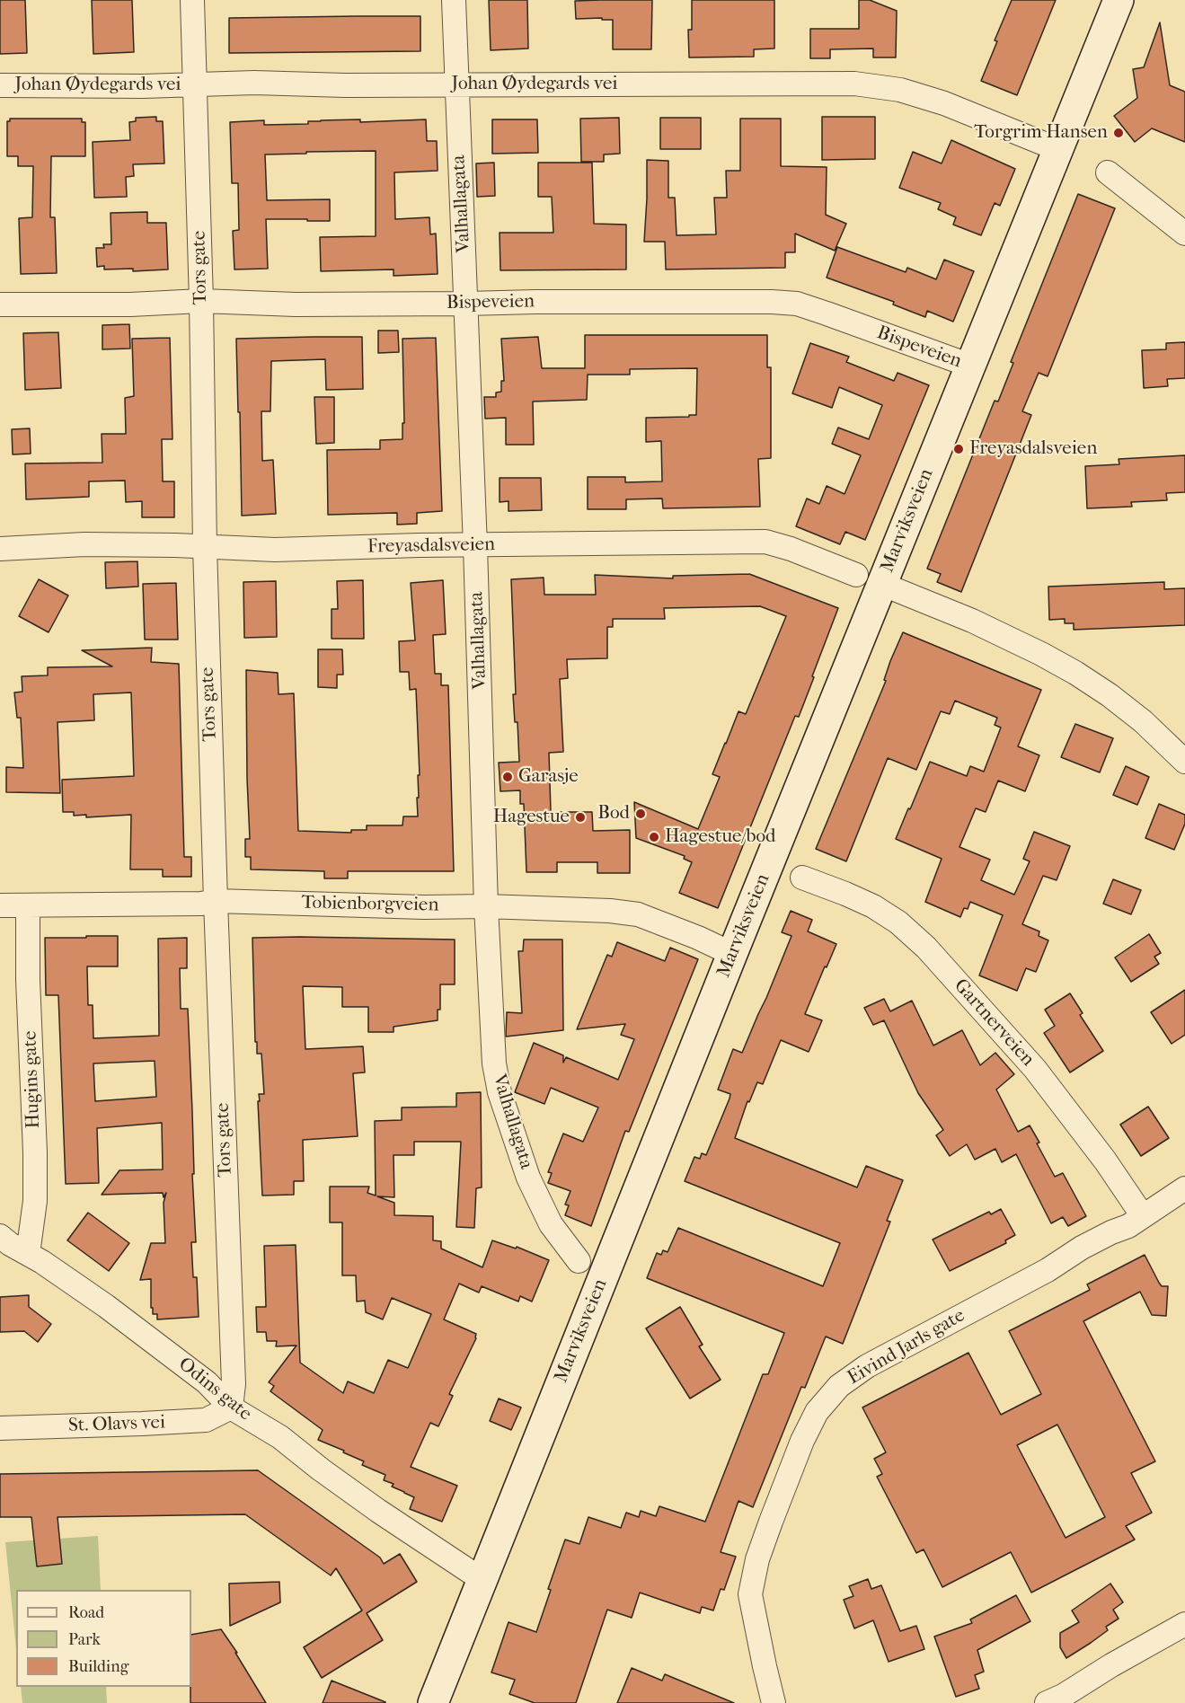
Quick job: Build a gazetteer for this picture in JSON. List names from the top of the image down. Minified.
{"streets":{"main road":["Marviksveien"],"street":["Johan Øydegards vei","Valhallagata","Tors gate","Bispeveien","Freyasdalsveien","Tobienborgveien","Gartnerveien","Hugins gate","Eivind Jarls gate","Odins gate","St. Olavs vei"]},"crossings":[["Johan Øydegards vei","Valhallagata"],["Johan Øydegards vei","Tors gate"],["Johan Øydegards vei","Marviksveien"],["Valhallagata","Bispeveien"],["Valhallagata","Freyasdalsveien"],["Valhallagata","Tobienborgveien"],["Tors gate","Bispeveien"],["Tors gate","Freyasdalsveien"],["Tors gate","Tobienborgveien"],["Tors gate","Odins gate"],["Tors gate","St. Olavs vei"],["Bispeveien","Marviksveien"],["Marviksveien","Freyasdalsveien"],["Marviksveien","Tobienborgveien"],["Marviksveien","Odins gate"],["Tobienborgveien","Hugins gate"],["Gartnerveien","Eivind Jarls gate"],["Hugins gate","Odins gate"],["Odins gate","St. Olavs vei"]],"places":["Torgrim Hansen","Freyasdalsveien","Garasje","Bod","Hagestue","Hagestue/bod"],"legend":["Road","Park","Building"]}
